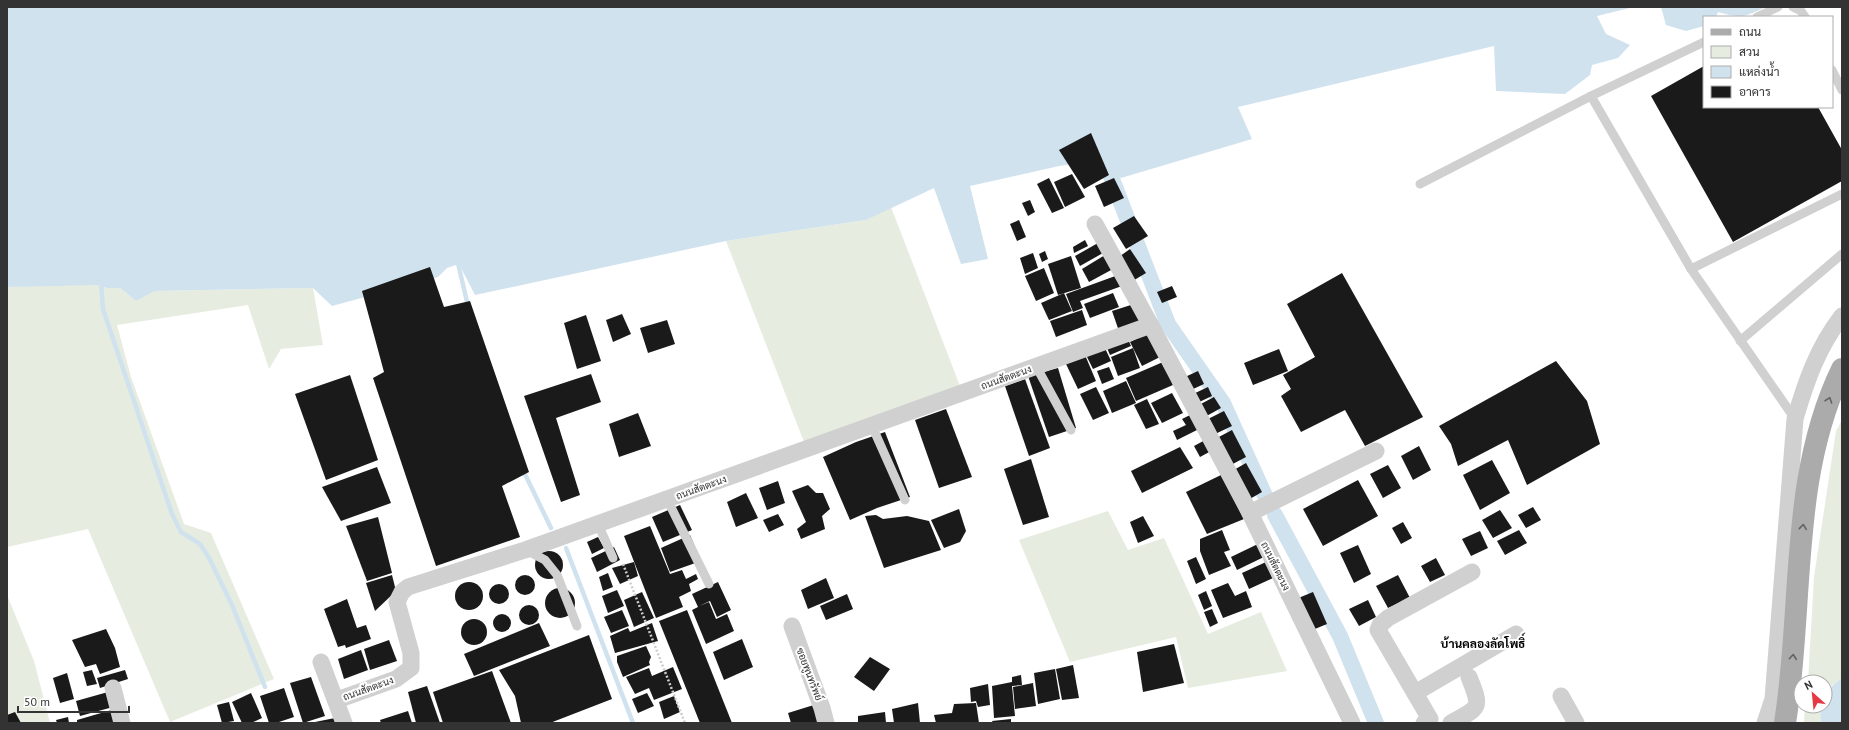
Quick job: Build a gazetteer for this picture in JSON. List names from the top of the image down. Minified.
{"streets":{"street":["ถนนสัตตะนง","ซอยพูนทรัพย์"]},"districts":["บ้านคลองลัดโพธิ์"],"legend":["ถนน","สวน","แหล่งน้ำ","อาคาร"],"scale_bar":"50 m","north":"top left"}
